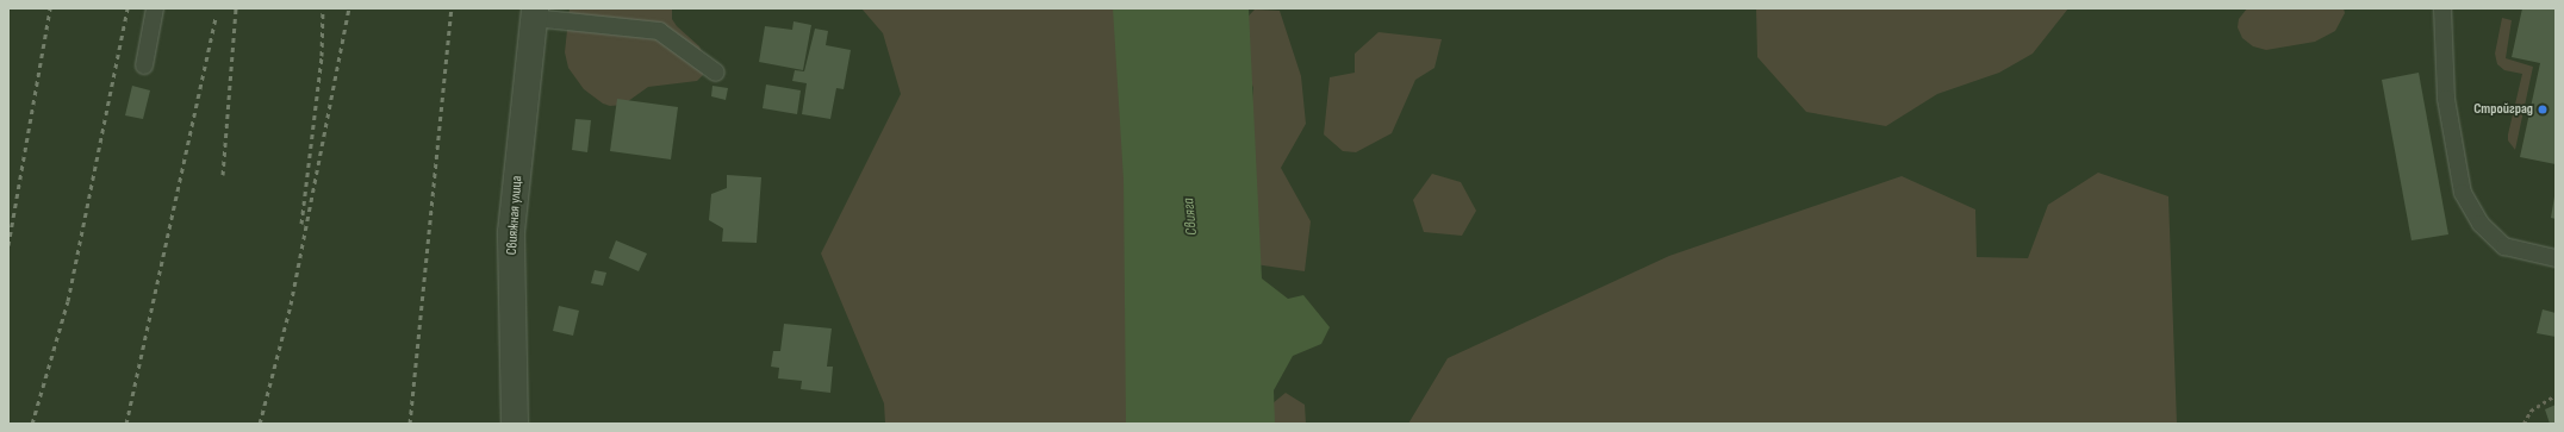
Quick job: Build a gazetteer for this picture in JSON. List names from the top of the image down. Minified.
{"streets":{"street":["Свияжная улица"]},"water":["Свияга"],"places":["Стройград"]}
